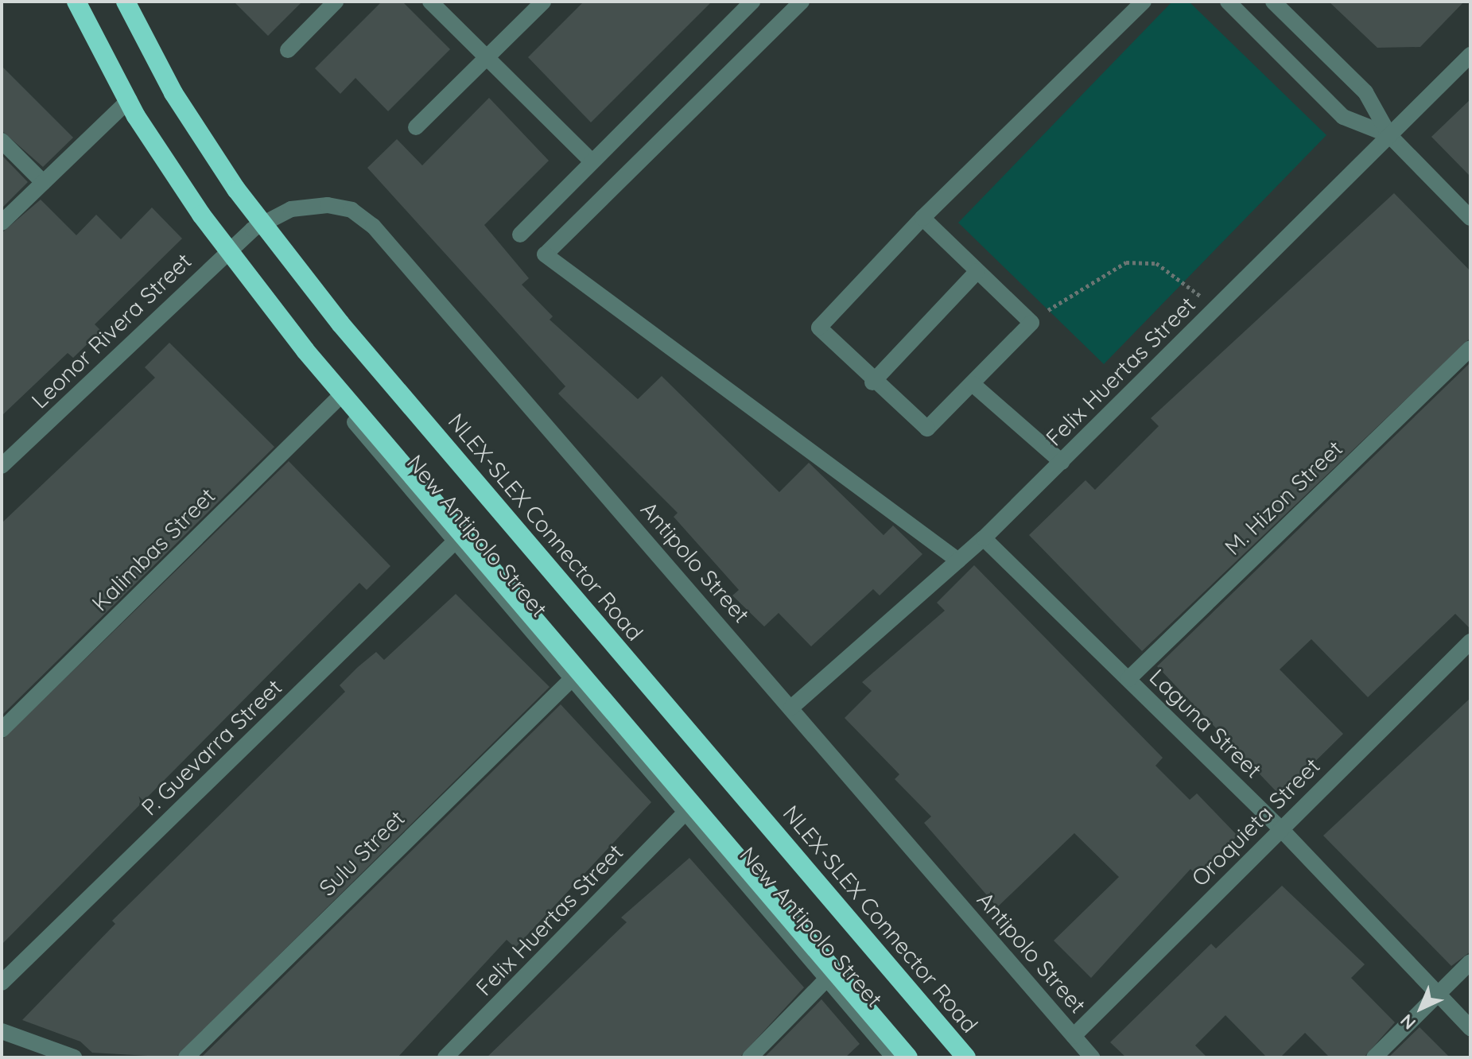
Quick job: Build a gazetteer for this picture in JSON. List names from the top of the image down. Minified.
{"streets":{"highway":["NLEX-SLEX Connector Road"],"street":["Leonor Rivera Street","Felix Huertas Street","M. Hizon Street","New Antipolo Street","Kalimbas Street","Antipolo Street","Laguna Street","P. Guevarra Street","Oroquieta Street","Sulu Street"]},"crossings":[["Leonor Rivera Street","New Antipolo Street"],["Leonor Rivera Street","Antipolo Street"],["Felix Huertas Street","New Antipolo Street"],["Felix Huertas Street","Antipolo Street"],["Felix Huertas Street","Laguna Street"],["M. Hizon Street","Laguna Street"],["New Antipolo Street","Kalimbas Street"],["New Antipolo Street","Antipolo Street"],["New Antipolo Street","P. Guevarra Street"],["New Antipolo Street","Sulu Street"],["Antipolo Street","Oroquieta Street"],["Laguna Street","Oroquieta Street"]],"north":"bottom left"}
